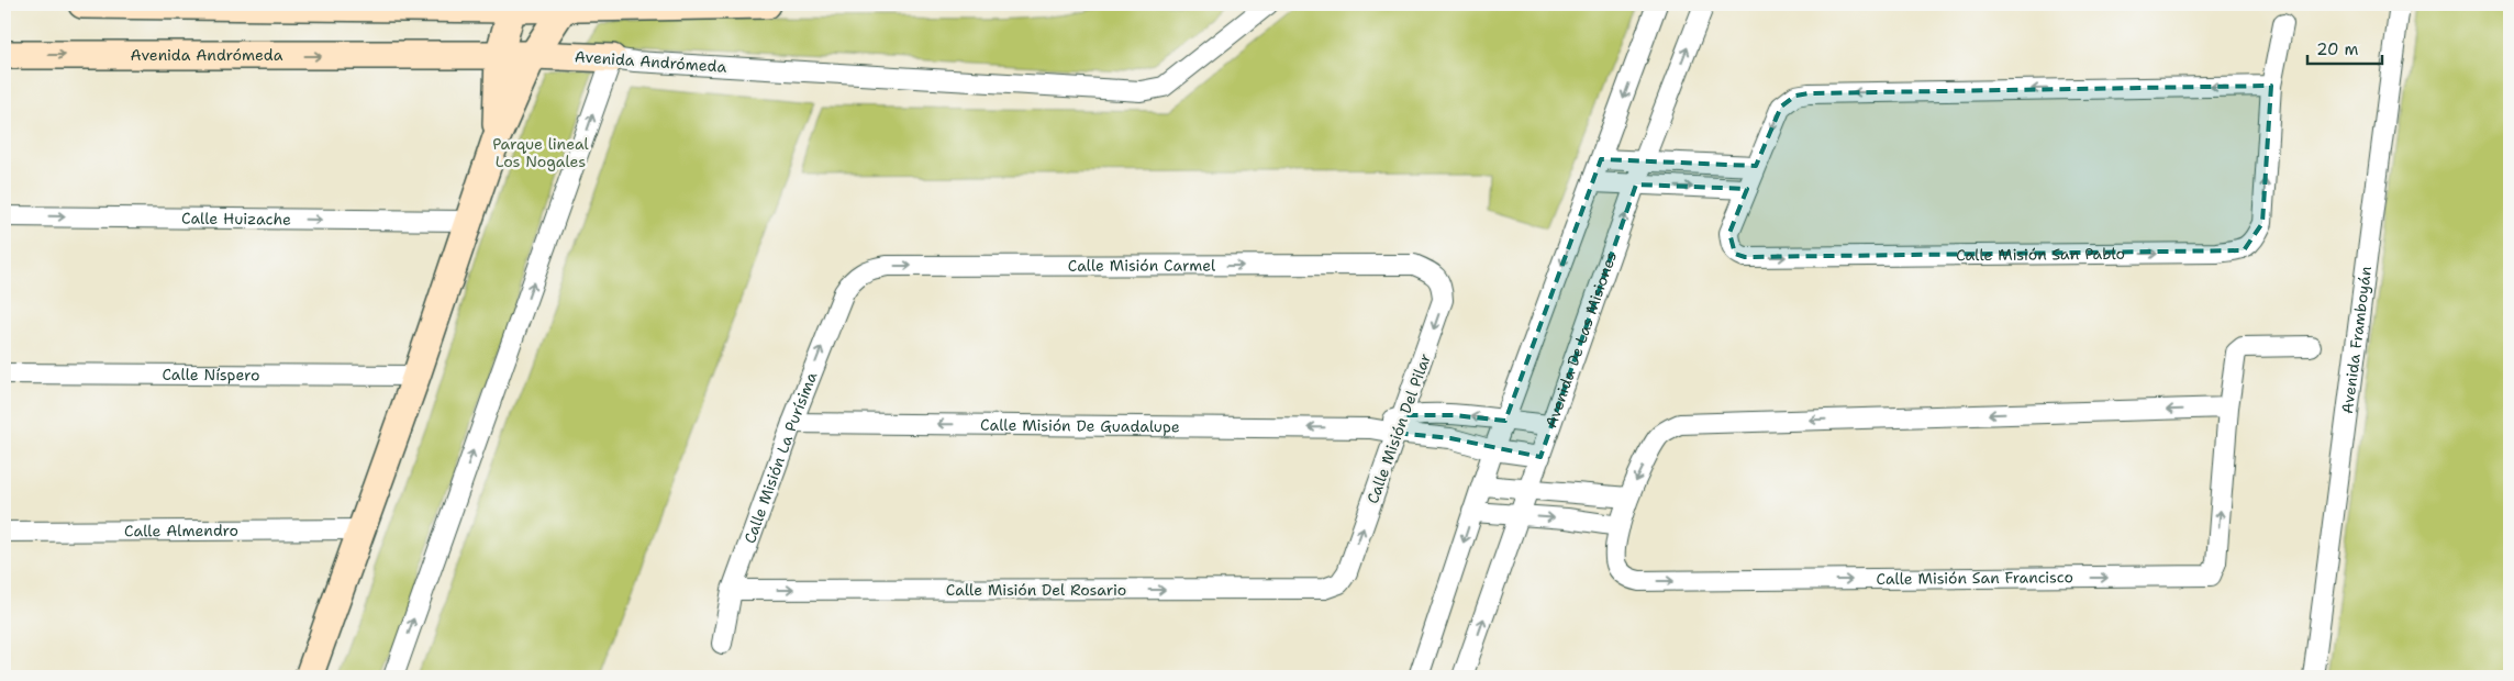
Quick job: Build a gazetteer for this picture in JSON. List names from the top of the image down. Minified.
{"streets":{"street":["Avenida Andrómeda","Calle Huizache","Calle Misión San Pablo","Calle Misión Carmel","Avenida De Las Misiones","Avenida Framboyán","Calle Níspero","Calle Misión De Guadalupe","Calle Misión Del Pilar","Calle Misión La Purísima","Calle Almendro","Calle Misión San Francisco","Calle Misión Del Rosario"]},"crossings":[["Calle Misión Carmel","Calle Misión Del Pilar"],["Calle Misión Carmel","Calle Misión La Purísima"],["Avenida De Las Misiones","Calle Misión De Guadalupe"],["Calle Misión De Guadalupe","Calle Misión Del Pilar"],["Calle Misión De Guadalupe","Calle Misión La Purísima"],["Calle Misión Del Pilar","Calle Misión Del Rosario"],["Calle Misión La Purísima","Calle Misión Del Rosario"]],"one_way":["Calle Huizache","Calle Misión Carmel","Calle Misión De Guadalupe","Calle Misión La Purísima","Calle Misión Del Rosario"],"parks":["Parque lineal Los Nogales"],"scale_bar":"20 m"}
